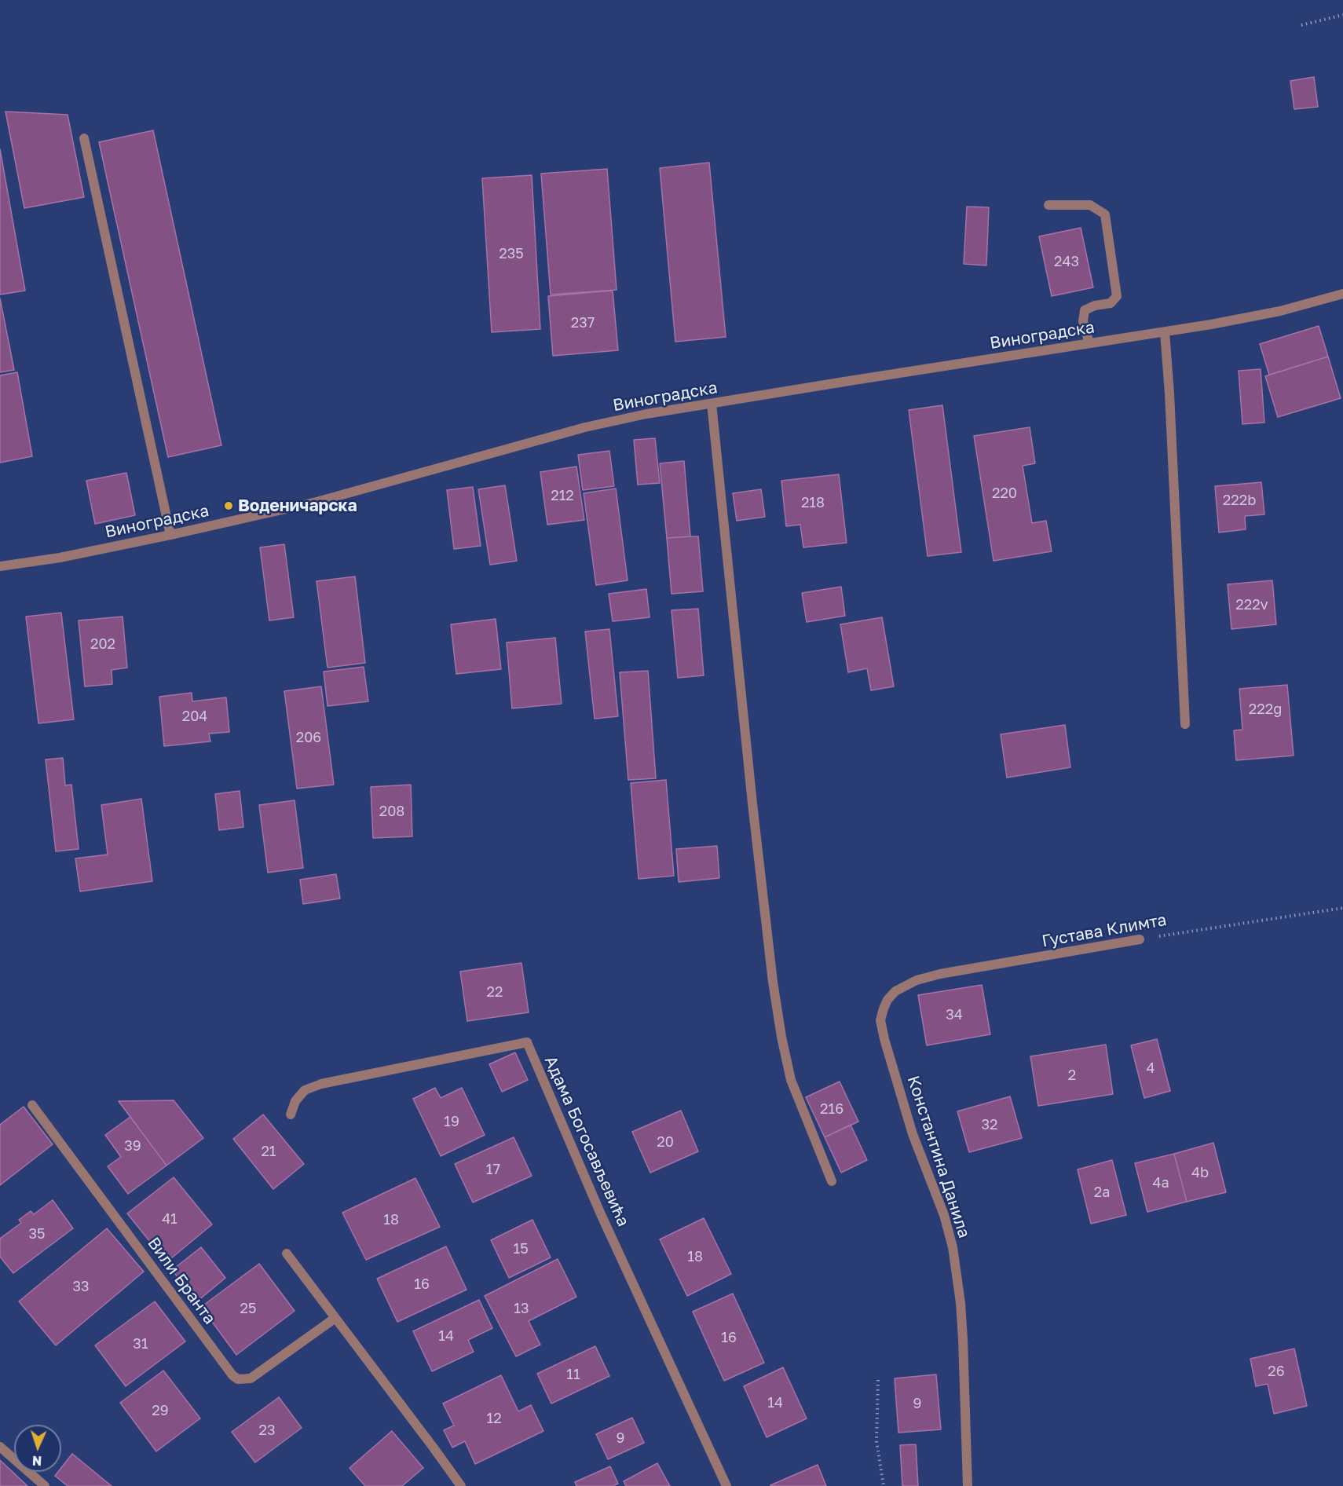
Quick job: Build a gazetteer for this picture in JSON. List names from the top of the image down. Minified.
{"streets":{"street":["Виноградска","Густава Климта","Адама Богосављевића","Константина Данила","Вили Бранта"]},"crossings":[["Густава Климта","Константина Данила"]],"places":["Воденичарска"],"house_numbers":["235","243","237","220","212","222b","218","222v","202","222g","204","206","208","22","34","4","2","216","19","32","20","39","21","17","4b","4a","2a","41","18","35","15","18","16","33","25","13","14","16","31","26","11","14","9","29","12","23","9"],"north":"bottom"}
